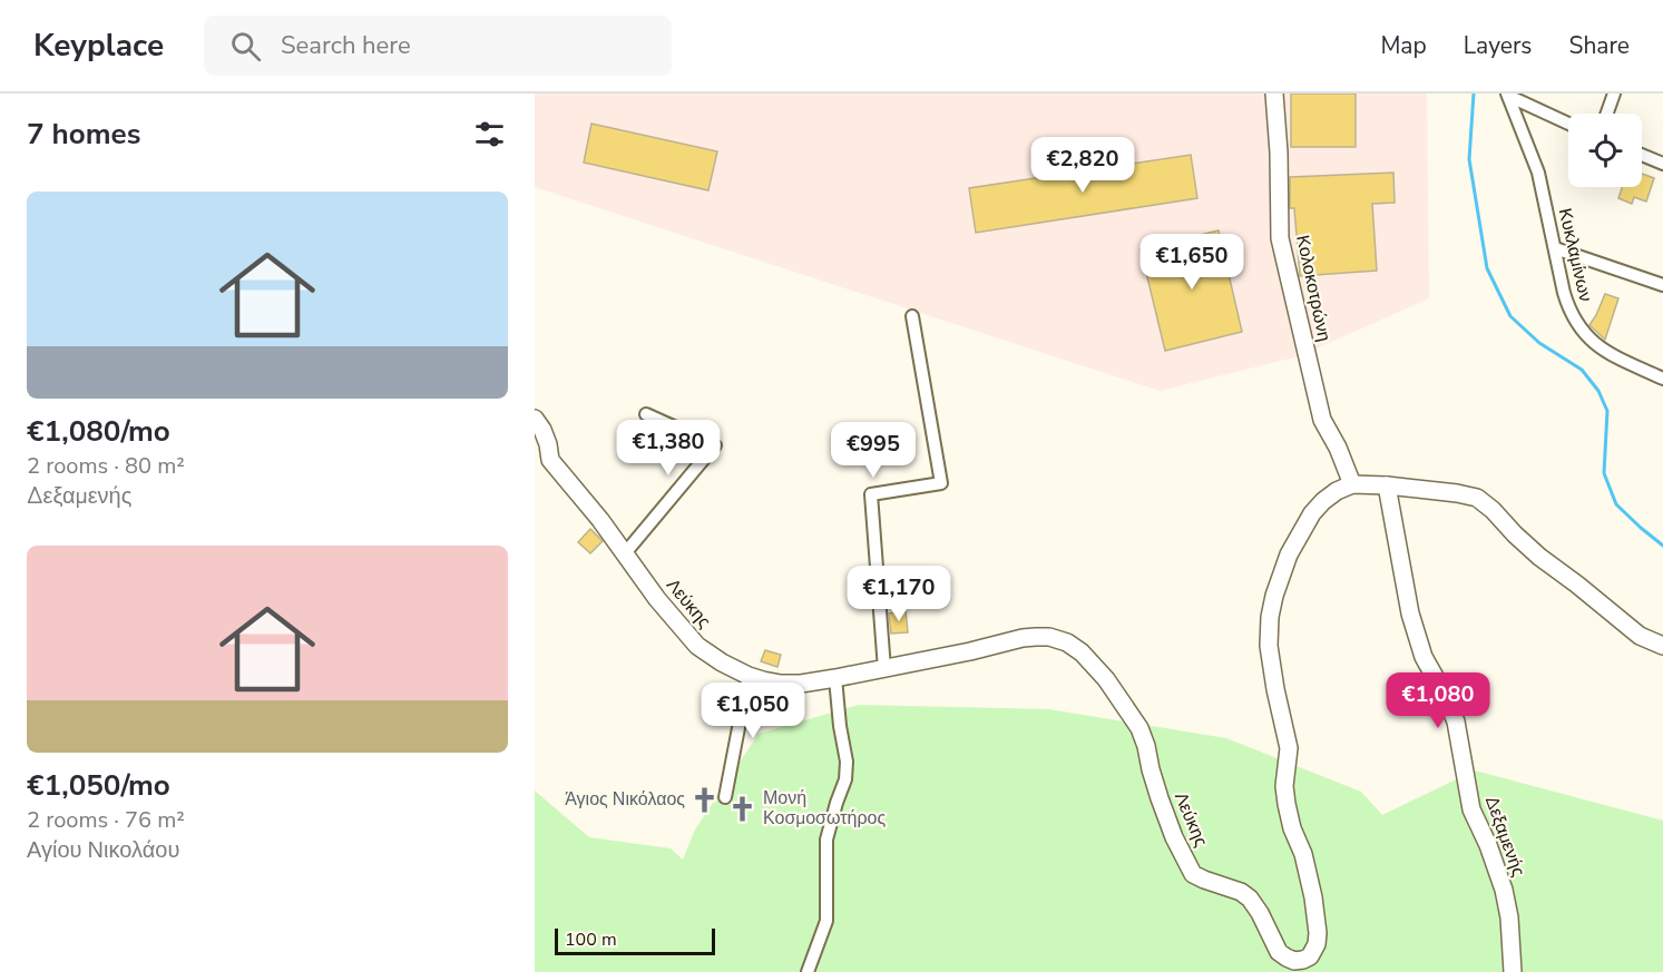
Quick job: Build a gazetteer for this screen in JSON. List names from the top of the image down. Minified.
{"streets":{"street":["Κυκλαμίνων","Κολοκοτρώνη","Λεύκης","Δεξαμενής"]},"crossings":[["Κολοκοτρώνη","Λεύκης"]],"places":{"church":["Άγιος Νικόλαος","Μονή Κοσμοσωτήρος"]},"scale_bar":"100 m","page":{"header":"Keyplace","search":"Search here","nav":["Map","Layers","Share"],"heading":"7 homes","price":["€2,820","€1,650","€1,380","€995","€1,170","€1,080","€1,050"],"list":[{"name":"€1,080/mo","note":"2 rooms · 80 m² · Δεξαμενής"},{"name":"€1,050/mo","note":"2 rooms · 76 m² · Αγίου Νικολάου"}],"scale":"100 m"}}
